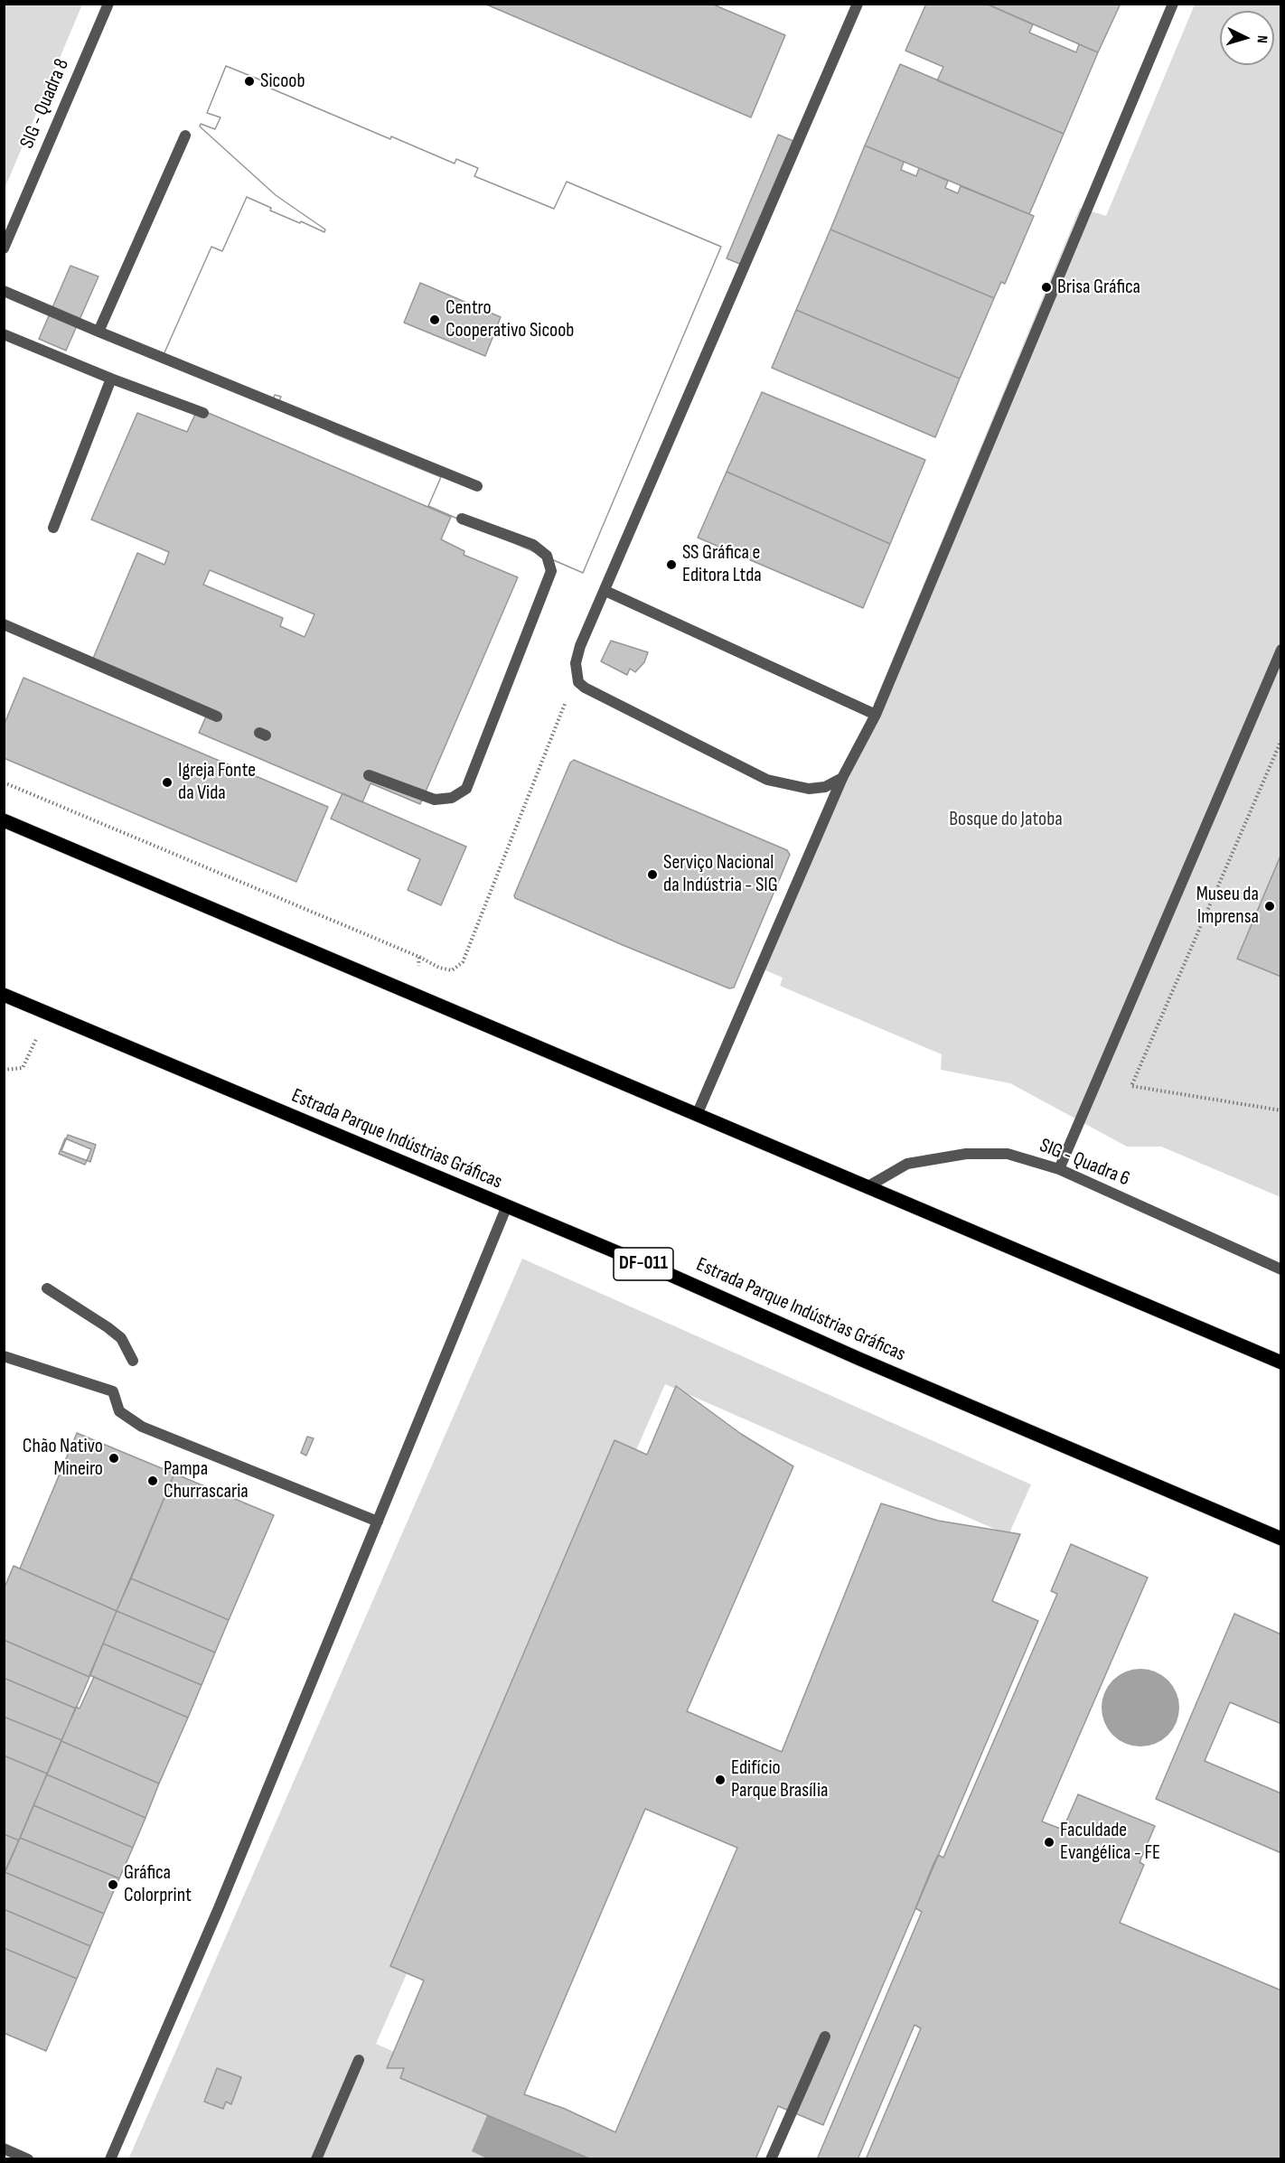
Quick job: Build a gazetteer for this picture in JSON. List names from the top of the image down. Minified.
{"streets":{"main road":["Estrada Parque Indústrias Gráficas","DF-011"],"street":["SIG - Quadra 8","SIG - Quadra 6"]},"parks":["Bosque do Jatoba"],"places":["Sicoob","Brisa Gráfica","Centro Cooperativo Sicoob","SS Gráfica e Editora Ltda","Igreja Fonte da Vida","Serviço Nacional da Indústria - SIG","Museu da Imprensa","Chão Nativo Mineiro","Pampa Churrascaria","Edifício Parque Brasília","Faculdade Evangélica - FE","Gráfica Colorprint"],"north":"right"}
